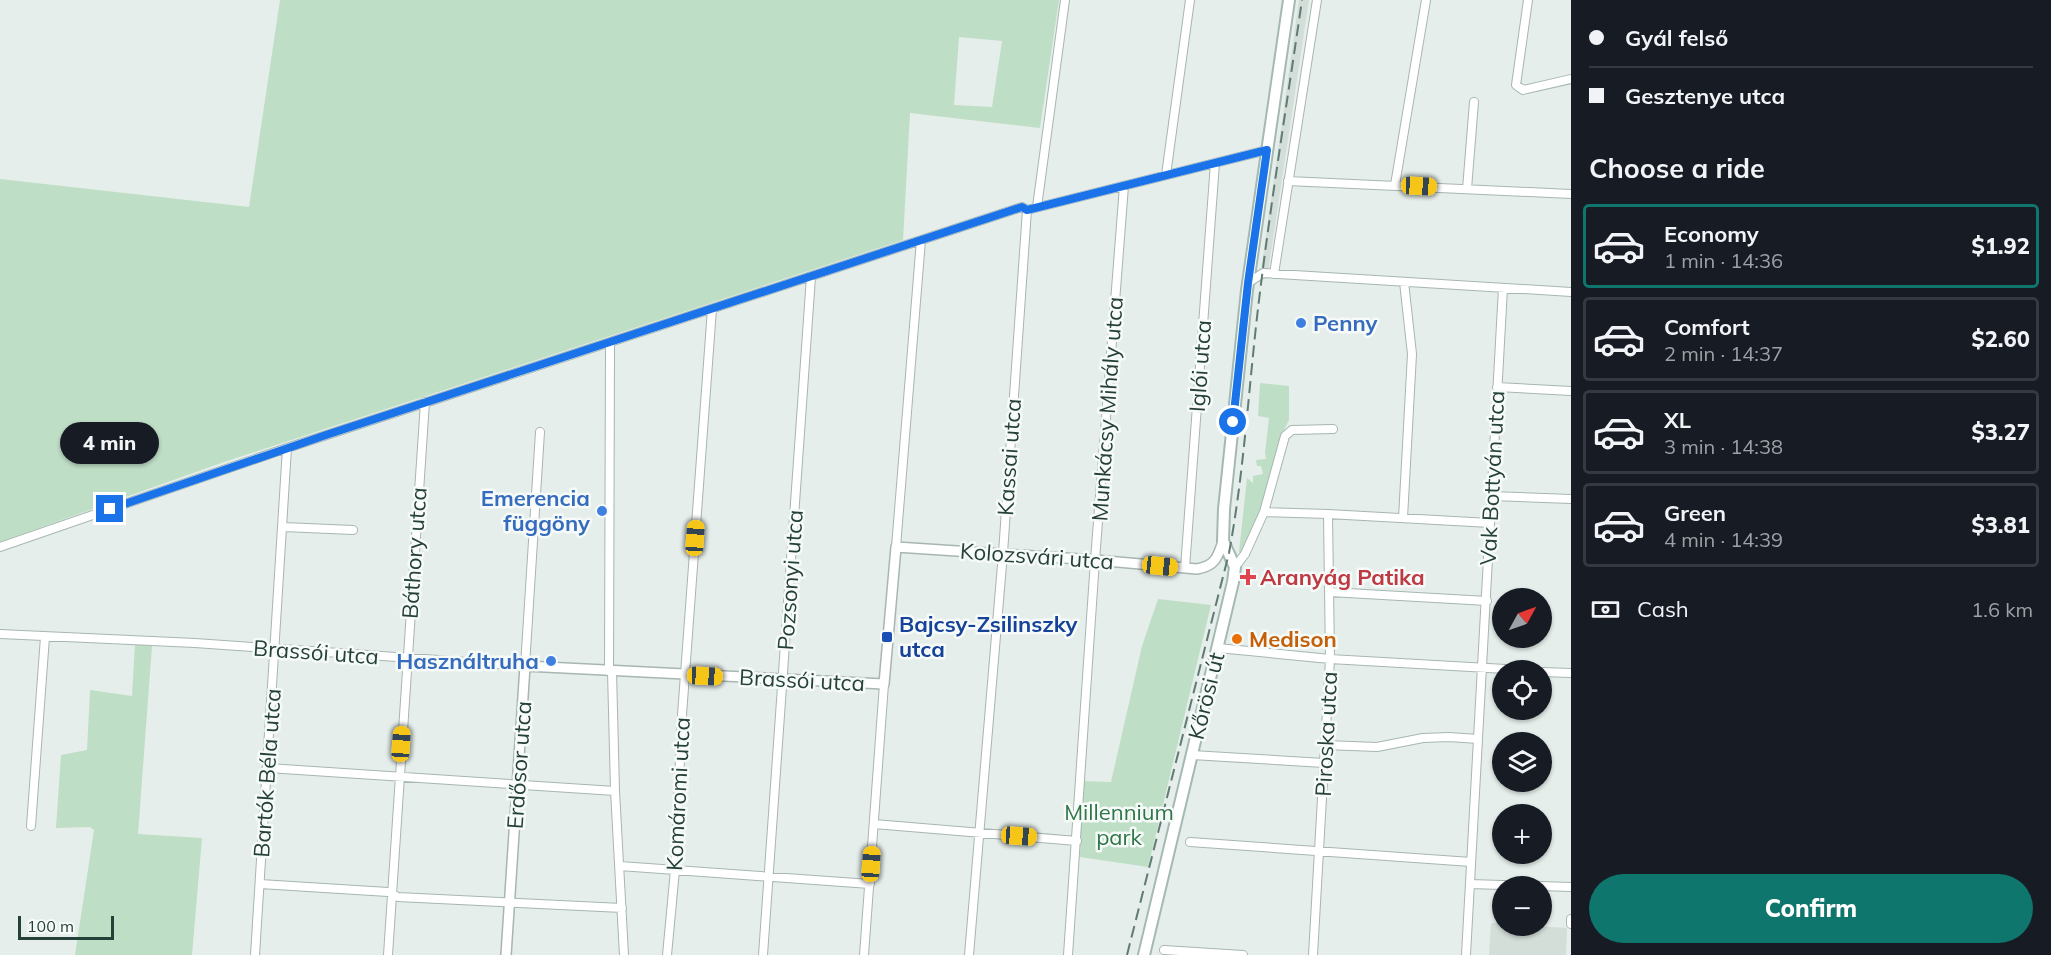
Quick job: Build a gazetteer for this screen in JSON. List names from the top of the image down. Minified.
{"streets":{"main road":["Kőrösi út"],"street":["Iglói utca","Munkácsy Mihály utca","Kassai utca","Vak Bottyán utca","Báthory utca","Kolozsvári utca","Pozsonyi utca","Brassói utca","Piroska utca","Erdősor utca","Bartók Béla utca","Komáromi utca"]},"crossings":[["Iglói utca","Kolozsvári utca"],["Munkácsy Mihály utca","Kolozsvári utca"],["Kassai utca","Kolozsvári utca"],["Báthory utca","Brassói utca"],["Kolozsvári utca","Kőrösi út"],["Pozsonyi utca","Brassói utca"],["Brassói utca","Erdősor utca"],["Brassói utca","Bartók Béla utca"],["Brassói utca","Komáromi utca"]],"parks":["Millennium park"],"places":{"other":["Penny","Emerencia függöny","Medison","Használtruha"],"health":["Aranyág Patika"],"transit":["Bajcsy-Zsilinszky utca"]},"scale_bar":"100 m","north":"top right","page":{"banner":["Gyál felső","Gesztenye utca"],"heading":"Choose a ride","list":[{"name":"Economy","note":"1 min · 14:36","value":"$1.92"},{"name":"Comfort","note":"2 min · 14:37","value":"$2.60"},{"name":"XL","note":"3 min · 14:38","value":"$3.27"},{"name":"Green","note":"4 min · 14:39","value":"$3.81"}],"bubble":"4 min","pay":["Cash","1.6 km"],"map_buttons":["+","−"],"buttons":"Confirm","scale":"100 m"}}
